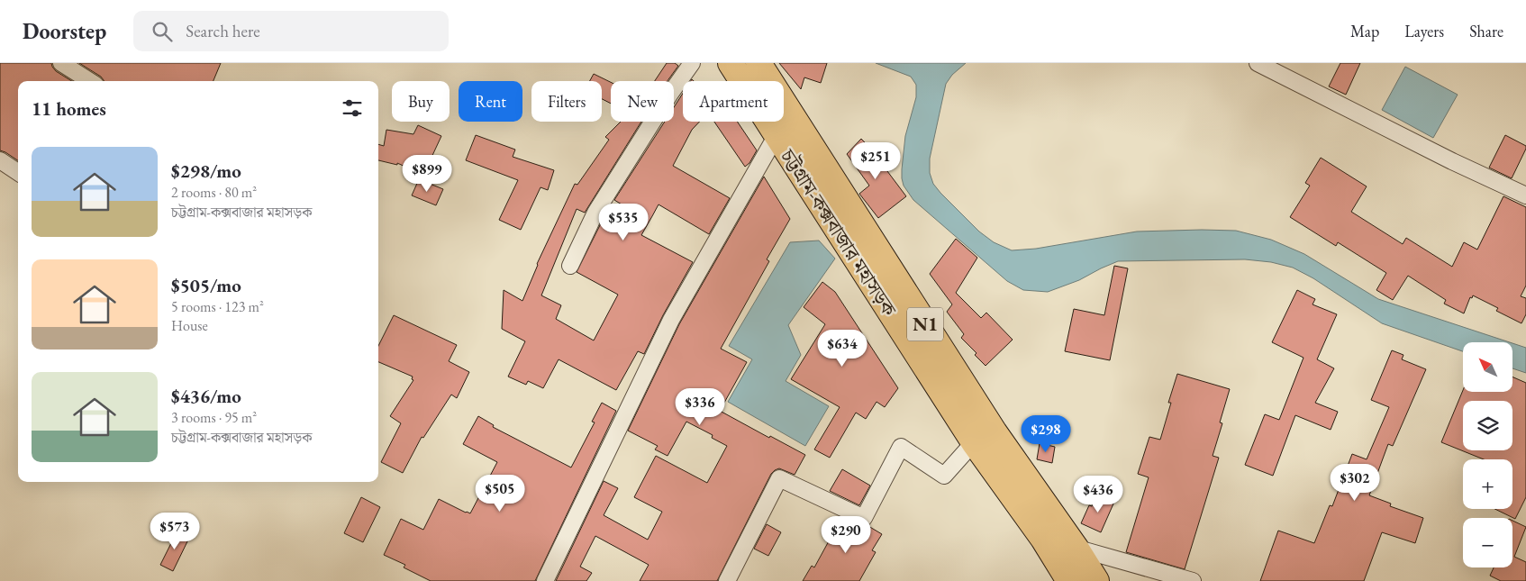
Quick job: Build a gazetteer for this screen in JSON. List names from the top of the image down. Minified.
{"streets":{"highway":["চট্টগ্রাম-কক্সবাজার মহাসড়ক","N1"]},"north":"top left","page":{"header":"Doorstep","search":"Search here","nav":["Map","Layers","Share"],"chip":["Buy","Rent","Filters","New","Apartment"],"heading":"11 homes","list":[{"name":"$298/mo","note":"2 rooms · 80 m² · চট্টগ্রাম-কক্সবাজার মহাসড়ক"},{"name":"$505/mo","note":"5 rooms · 123 m² · House"},{"name":"$436/mo","note":"3 rooms · 95 m² · চট্টগ্রাম-কক্সবাজার মহাসড়ক"}],"price":["$251","$899","$535","$634","$336","$298","$302","$505","$436","$573","$290"],"map_buttons":["+","−"]}}
